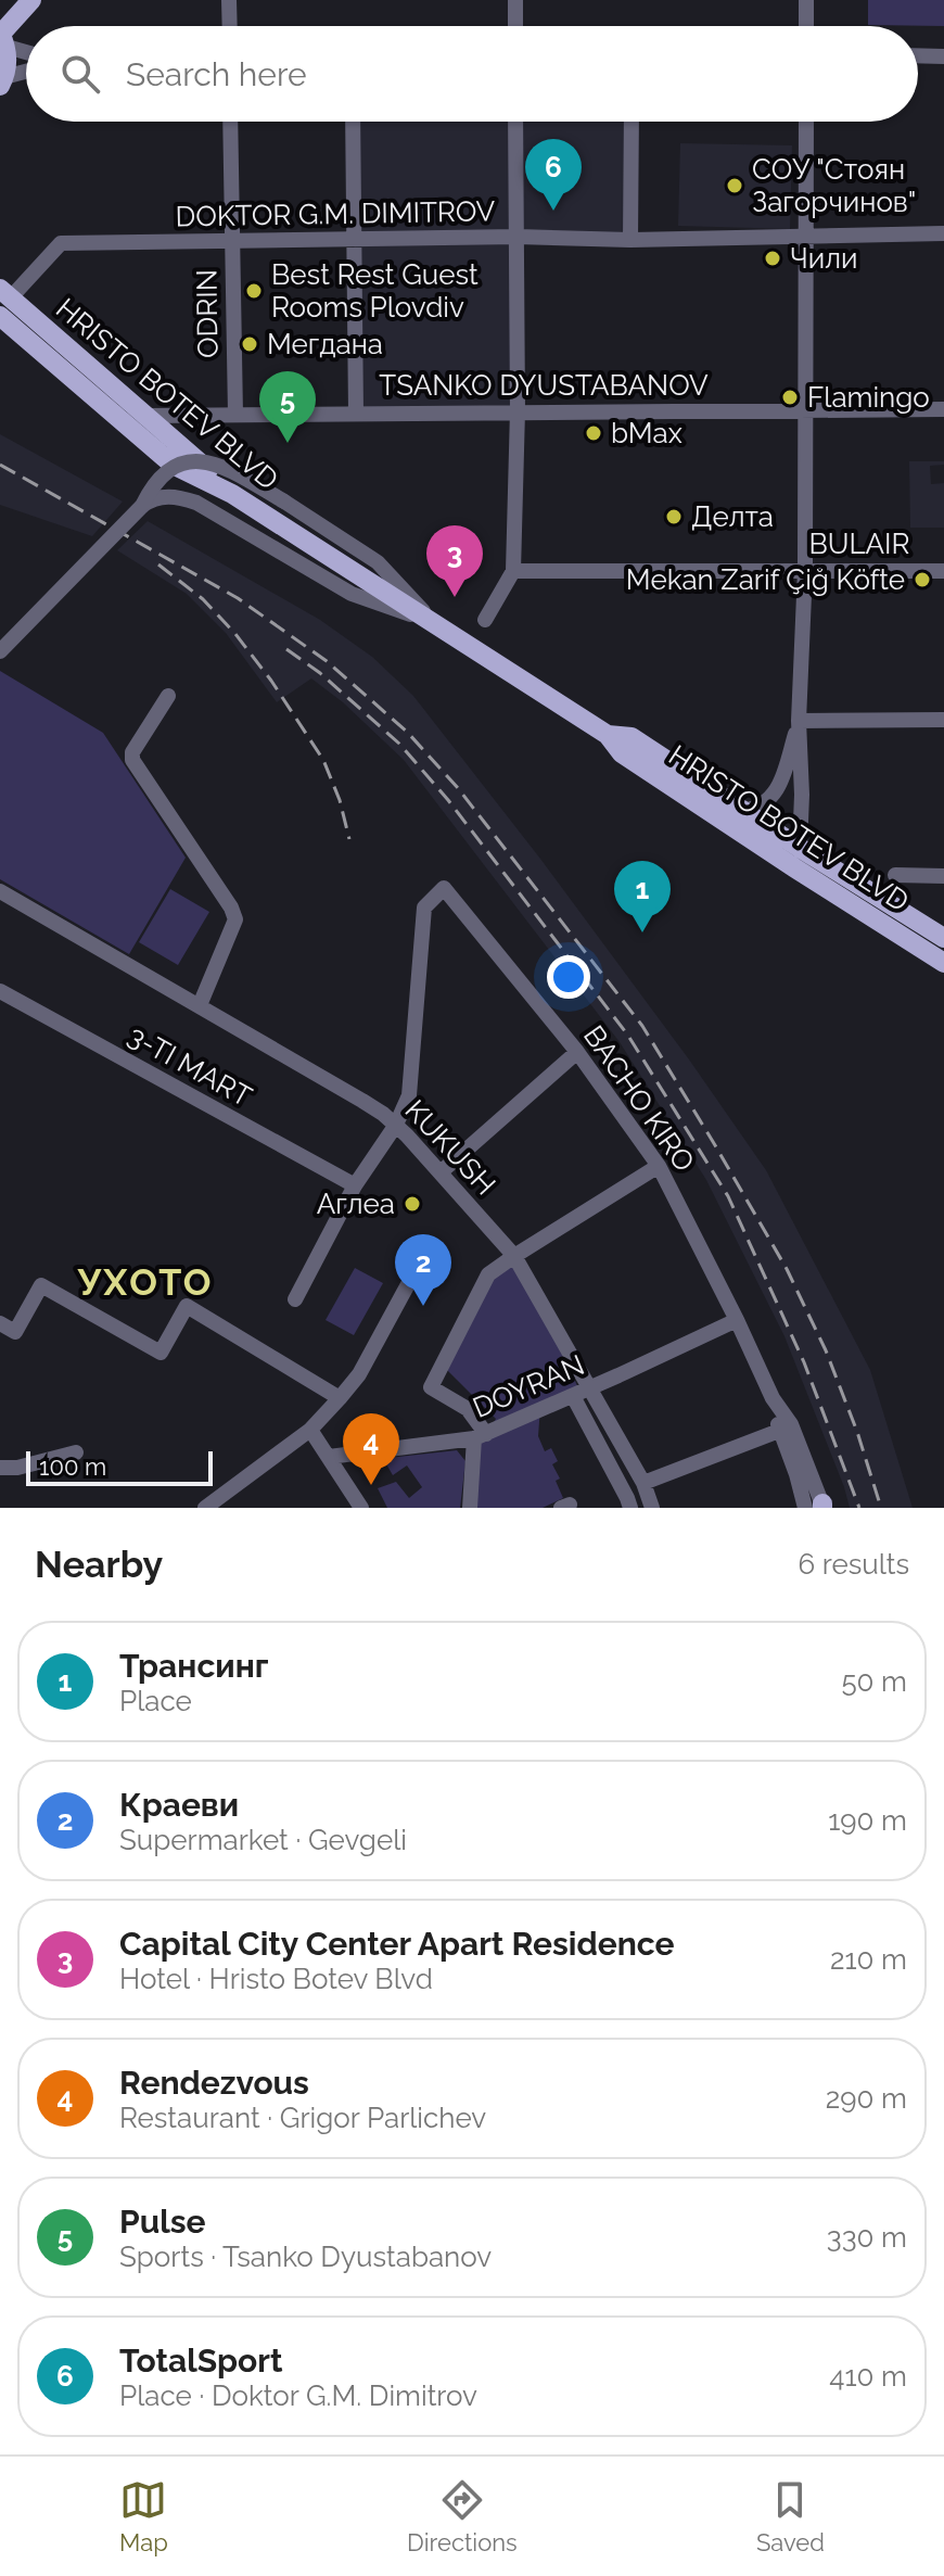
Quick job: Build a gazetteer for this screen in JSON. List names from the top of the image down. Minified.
{"streets":{"main road":["HRISTO BOTEV BLVD"],"street":["DOKTOR G.M. DIMITROV","ODRIN","TSANKO DYUSTABANOV","BULAIR","3-TI MART","BACHO KIRO","KUKUSH","DOYRAN"]},"crossings":[["DOKTOR G.M. DIMITROV","ODRIN"],["DOKTOR G.M. DIMITROV","HRISTO BOTEV BLVD"],["ODRIN","TSANKO DYUSTABANOV"],["TSANKO DYUSTABANOV","HRISTO BOTEV BLVD"],["BACHO KIRO","KUKUSH"],["BACHO KIRO","DOYRAN"],["KUKUSH","DOYRAN"]],"districts":["УХОТО"],"places":["СОУ \"Стоян Загорчинов\"","Чили","Best Rest Guest Rooms Plovdiv","Мегдана","Flamingo","bMax","Делта","Mekan Zarif Çiğ Köfte","Аглеа"],"scale_bar":"100 m","page":{"search":"Search here","pins":["6","5","3","1","2","4"],"scale":"100 m","heading":["Nearby","6 results"],"list":[{"mark":"1","name":"Трансинг","note":"Place","value":"50 m"},{"mark":"2","name":"Краеви","note":"Supermarket · Gevgeli","value":"190 m"},{"mark":"3","name":"Capital City Center Apart Residence","note":"Hotel · Hristo Botev Blvd","value":"210 m"},{"mark":"4","name":"Rendezvous","note":"Restaurant · Grigor Parlichev","value":"290 m"},{"mark":"5","name":"Pulse","note":"Sports · Tsanko Dyustabanov","value":"330 m"},{"mark":"6","name":"TotalSport","note":"Place · Doktor G.M. Dimitrov","value":"410 m"}],"nav":["Map","Directions","Saved"]}}
